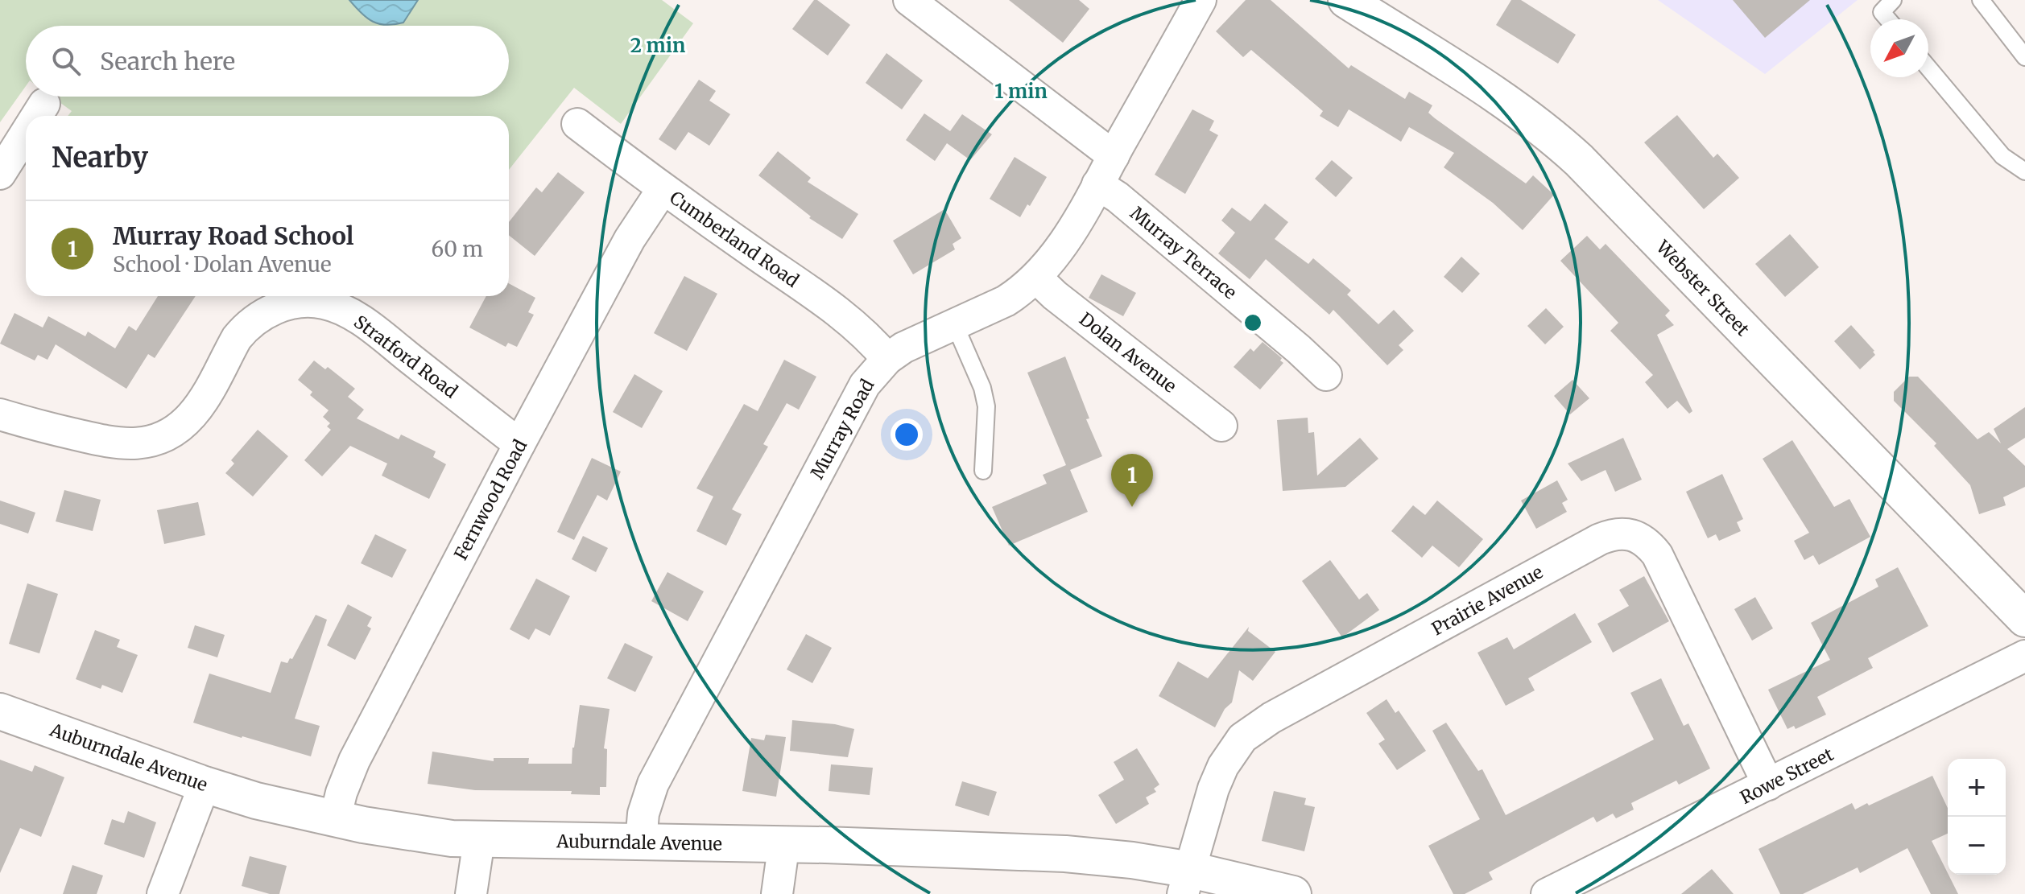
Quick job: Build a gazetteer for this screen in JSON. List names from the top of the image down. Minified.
{"streets":{"street":["Cumberland Road","Murray Terrace","Webster Street","Dolan Avenue","Stratford Road","Murray Road","Fernwood Road","Prairie Avenue","Auburndale Avenue","Rowe Street"]},"crossings":[["Cumberland Road","Murray Road"],["Cumberland Road","Fernwood Road"],["Murray Terrace","Murray Road"],["Dolan Avenue","Murray Road"],["Stratford Road","Fernwood Road"],["Murray Road","Auburndale Avenue"],["Fernwood Road","Auburndale Avenue"],["Prairie Avenue","Auburndale Avenue"],["Prairie Avenue","Rowe Street"]],"north":"bottom left","page":{"search":"Search here","heading":"Nearby","list":[{"mark":"1","name":"Murray Road School","note":"School · Dolan Avenue","value":"60 m"}],"pins":"1","map_buttons":["+","−"]},"rings":["2 min","1 min"]}
